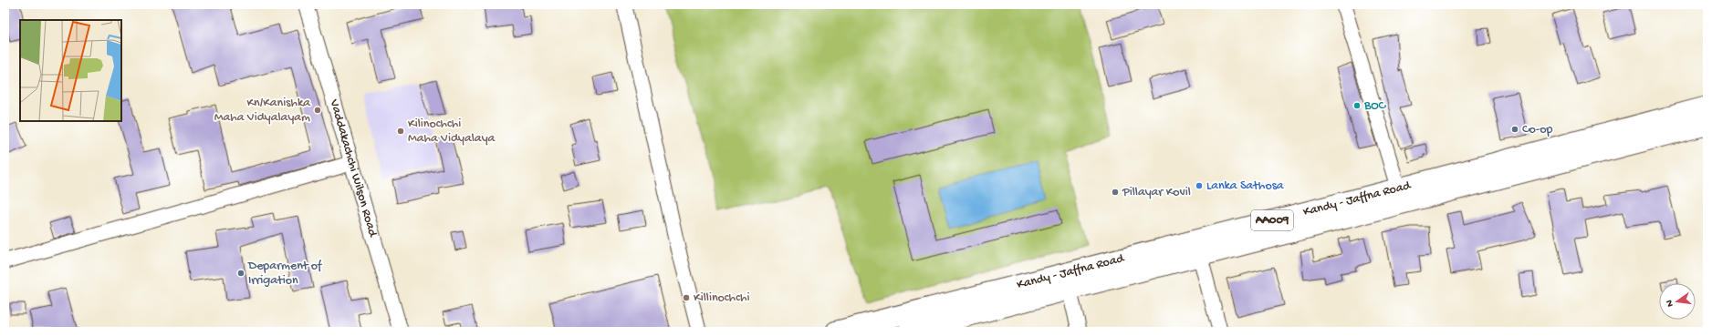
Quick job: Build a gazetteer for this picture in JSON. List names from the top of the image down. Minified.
{"streets":{"highway":["Kandy - Jaffna Road","AA009"],"street":["Vaddakachchi Wilson Road"]},"places":["BOC","Kn/Kanishka Maha Vidyalayam","Co-op","Kilinochchi Maha Vidyalaya","Lanka Sathosa","Pillayar Kovil","Deparment of Irrigation","Killinochchi"],"north":"left"}
